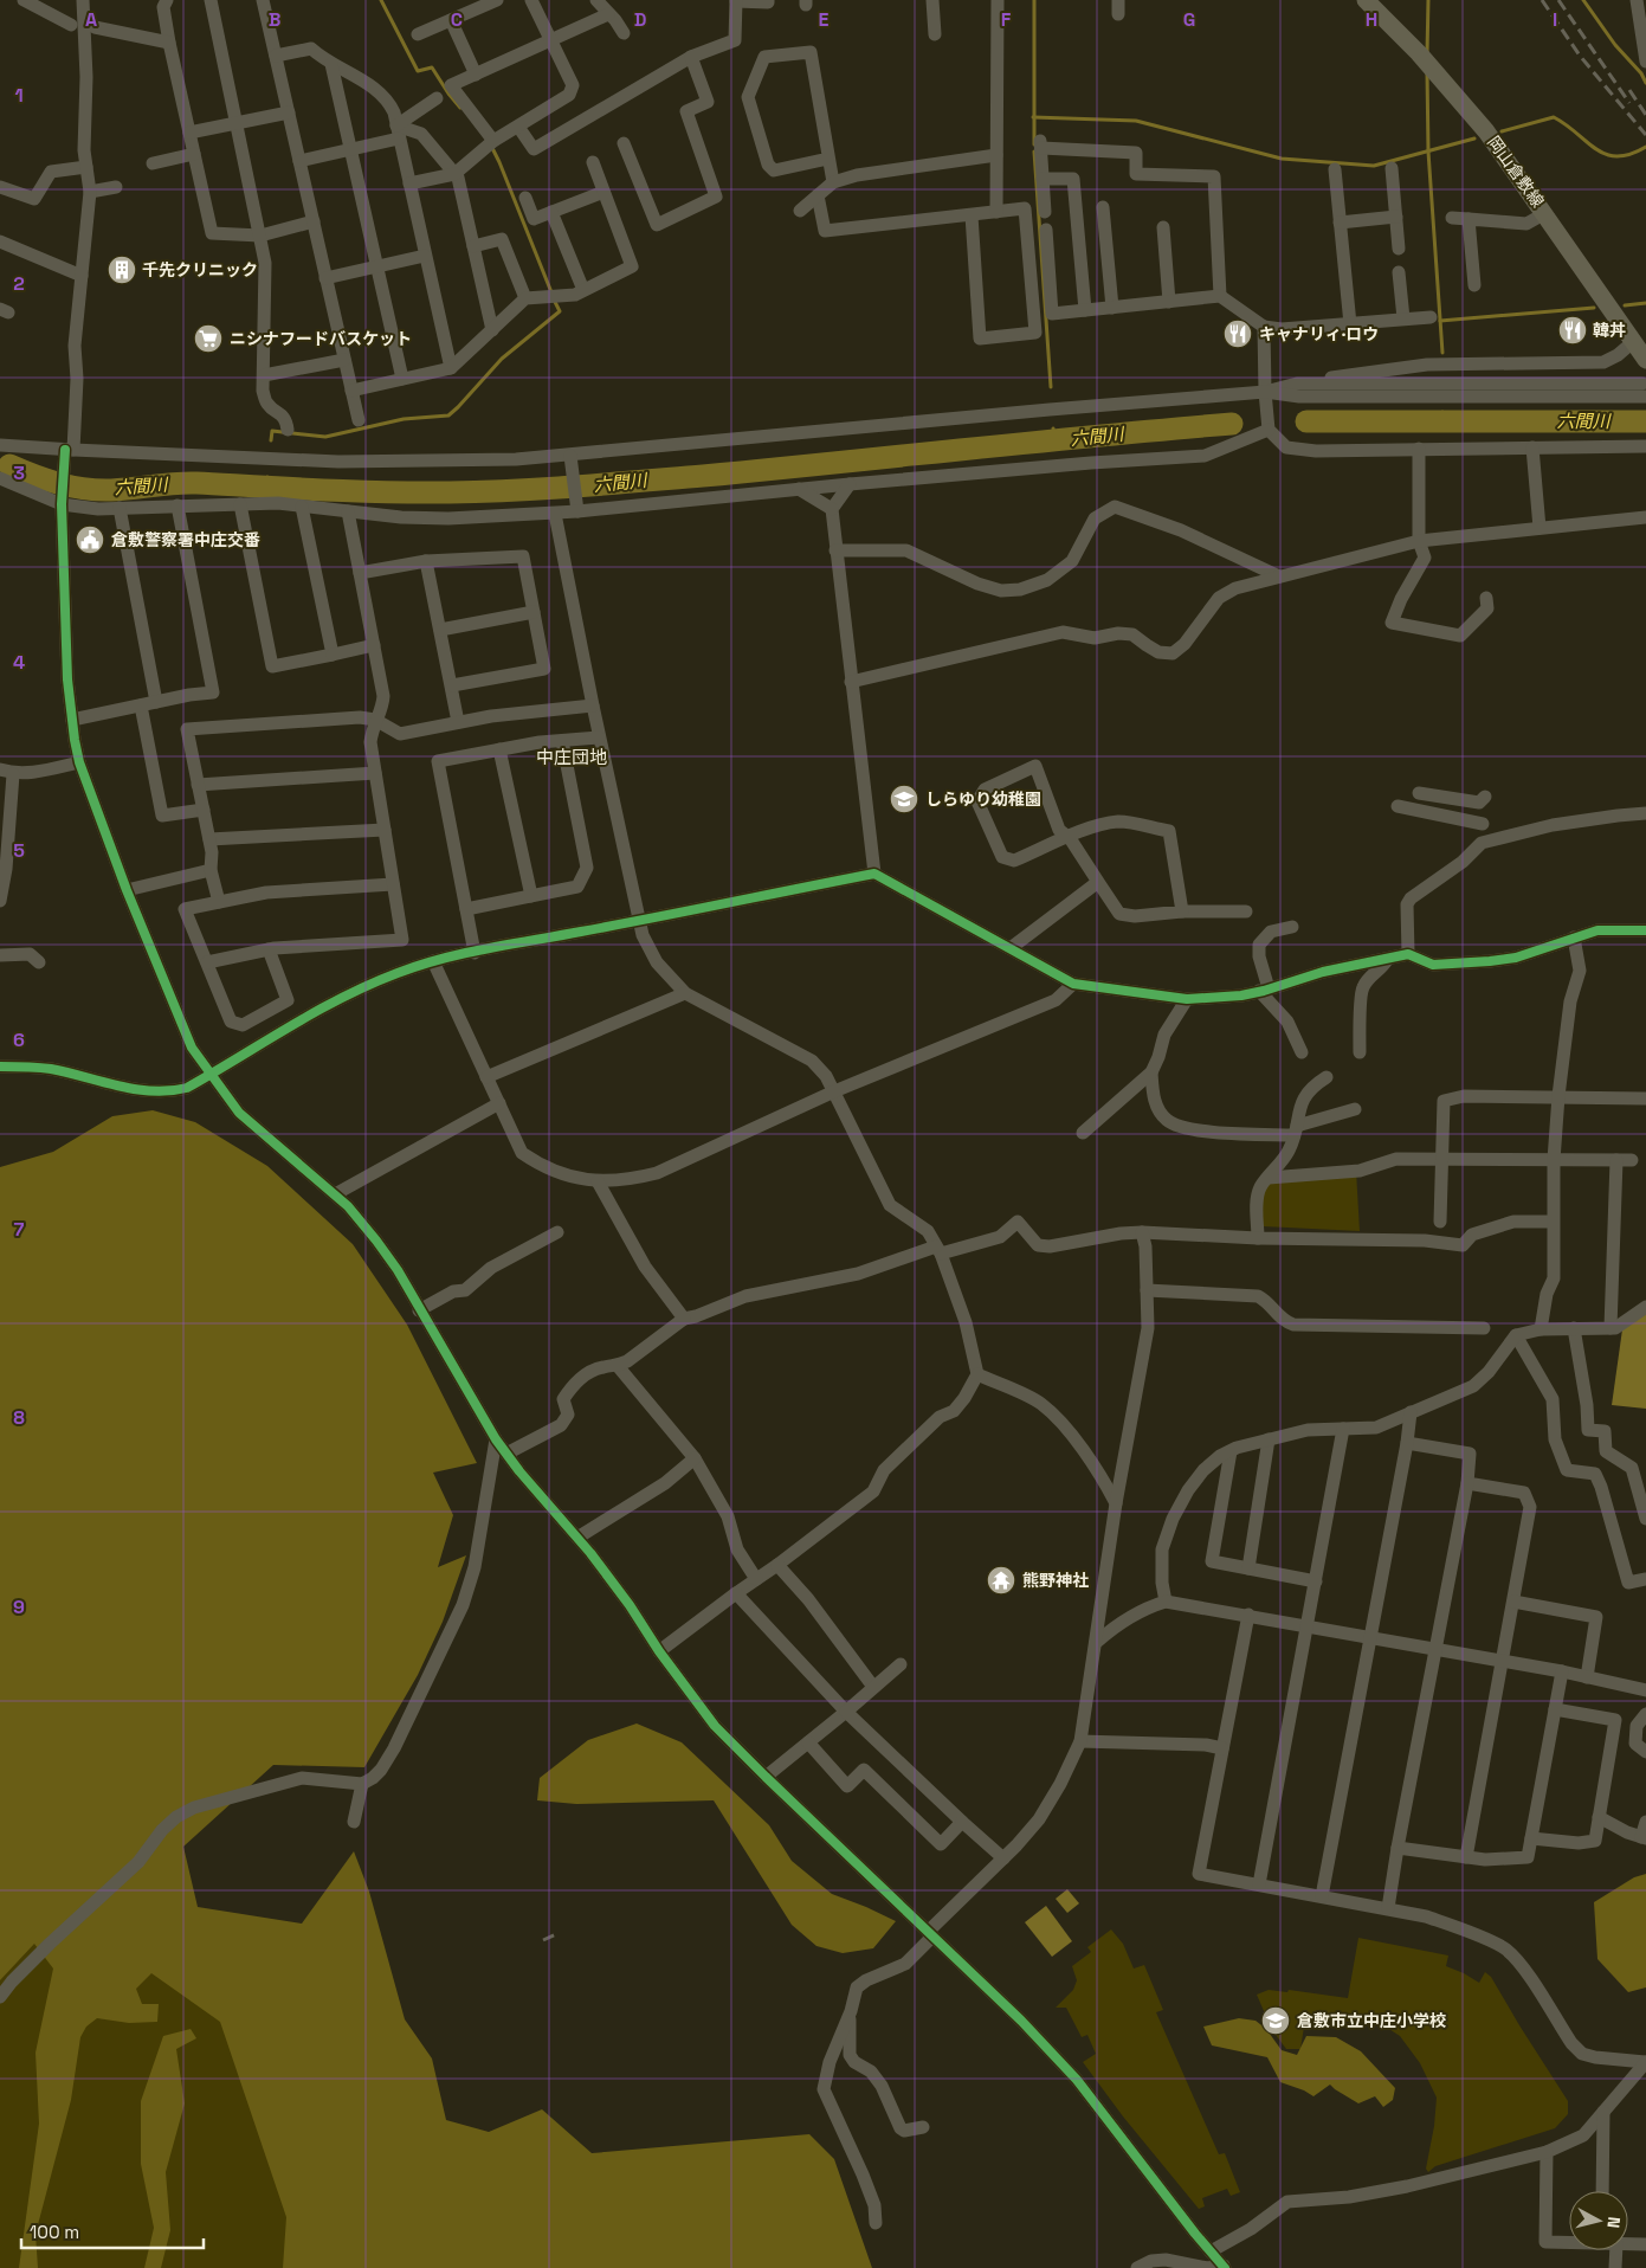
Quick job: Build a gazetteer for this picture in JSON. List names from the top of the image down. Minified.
{"streets":{"main road":["岡山倉敷線"]},"districts":["中庄団地"],"water":["六間川"],"places":{"building":["千先クリニック"],"restaurant":["韓丼","キャナリィ·ロウ"],"supermarket":["ニシナフードバスケット"],"public building":["倉敷警察署中庄交番"],"school or university":["しらゆり幼稚園","倉敷市立中庄小学校"],"temple":["熊野神社"]},"scale_bar":"100 m","north":"right","grid":{"columns":["A","B","C","D","E","F","G","H","I"],"rows":["1","2","3","4","5","6","7","8","9"]}}
